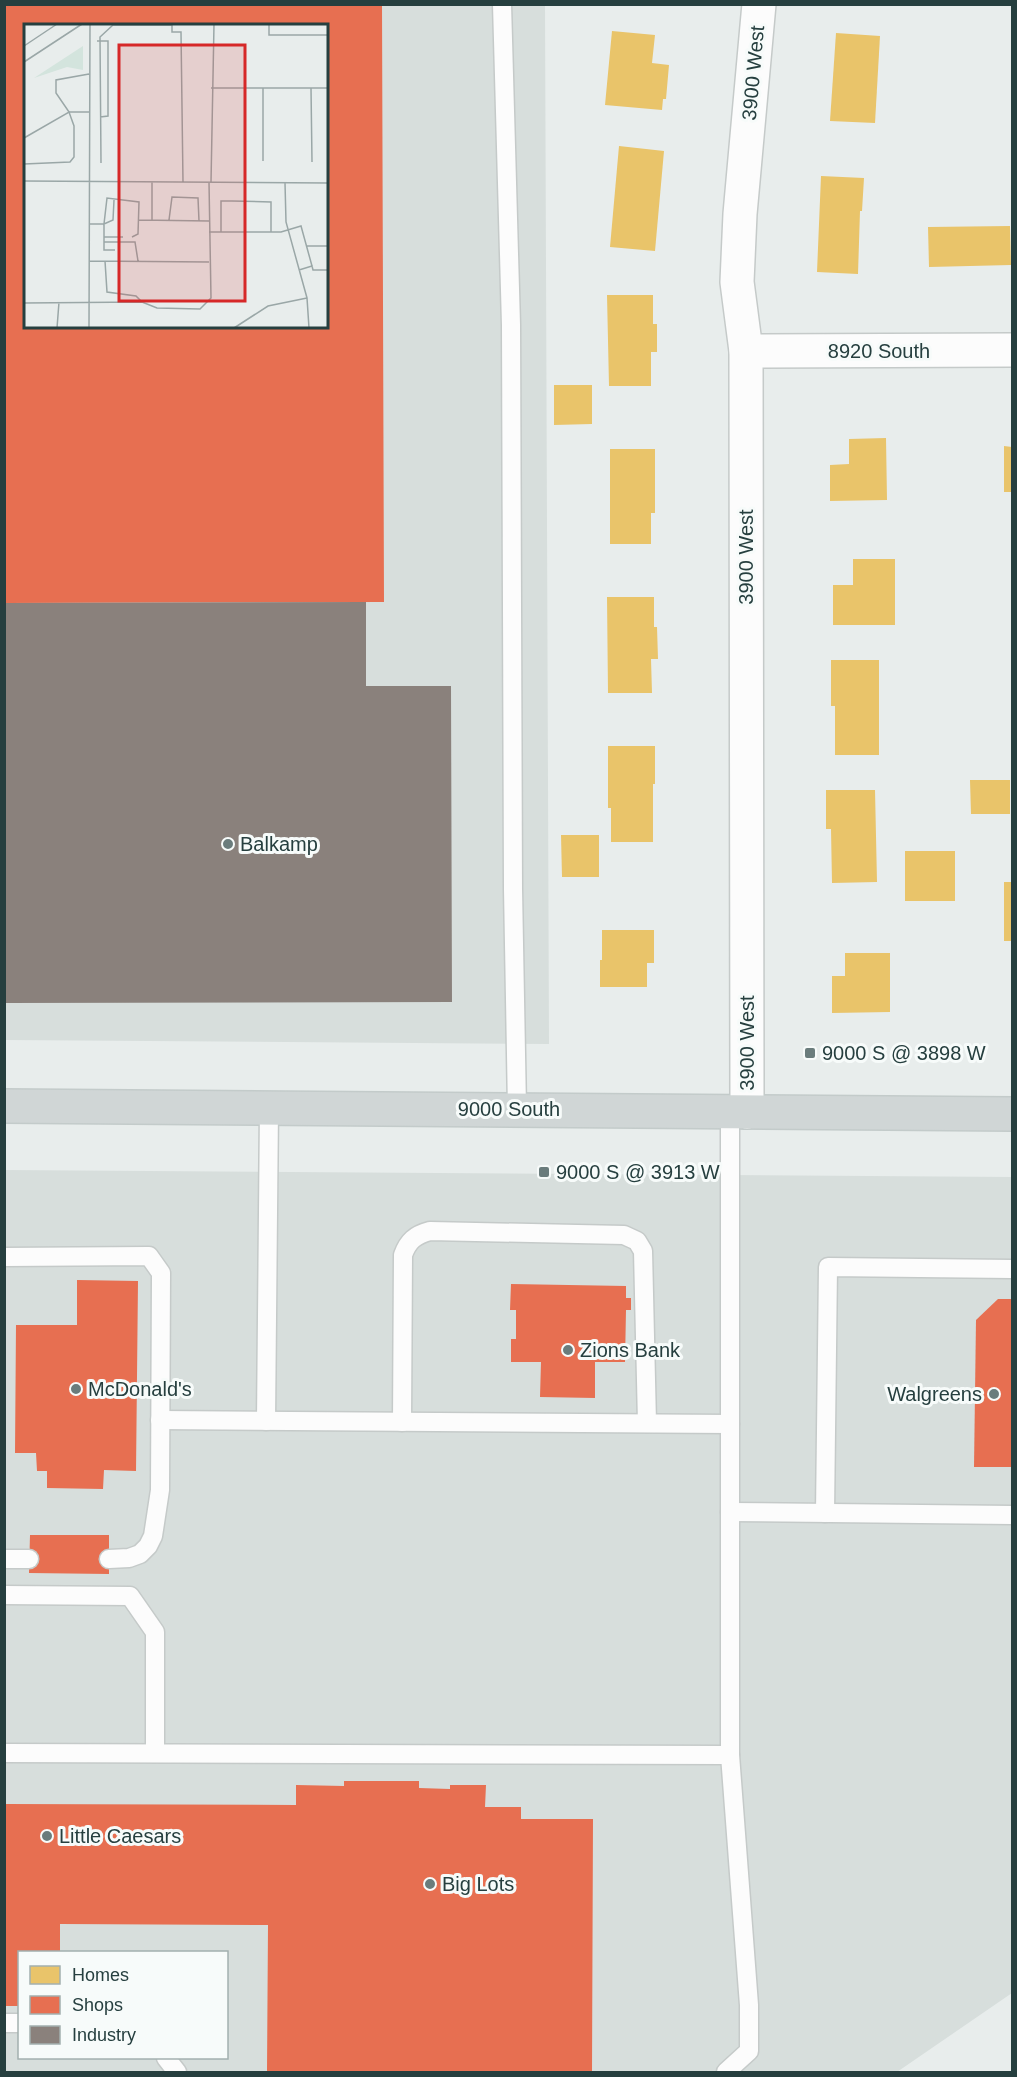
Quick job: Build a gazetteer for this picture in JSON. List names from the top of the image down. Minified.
{"streets":{"main road":["9000 South"],"street":["3900 West","8920 South"]},"crossings":[["3900 West","8920 South"],["3900 West","9000 South"]],"places":{"other":["Balkamp","Zions Bank","McDonald's","Walgreens","Little Caesars","Big Lots"],"transit":["9000 S @ 3898 W","9000 S @ 3913 W"]},"legend":["Homes","Shops","Industry"]}
